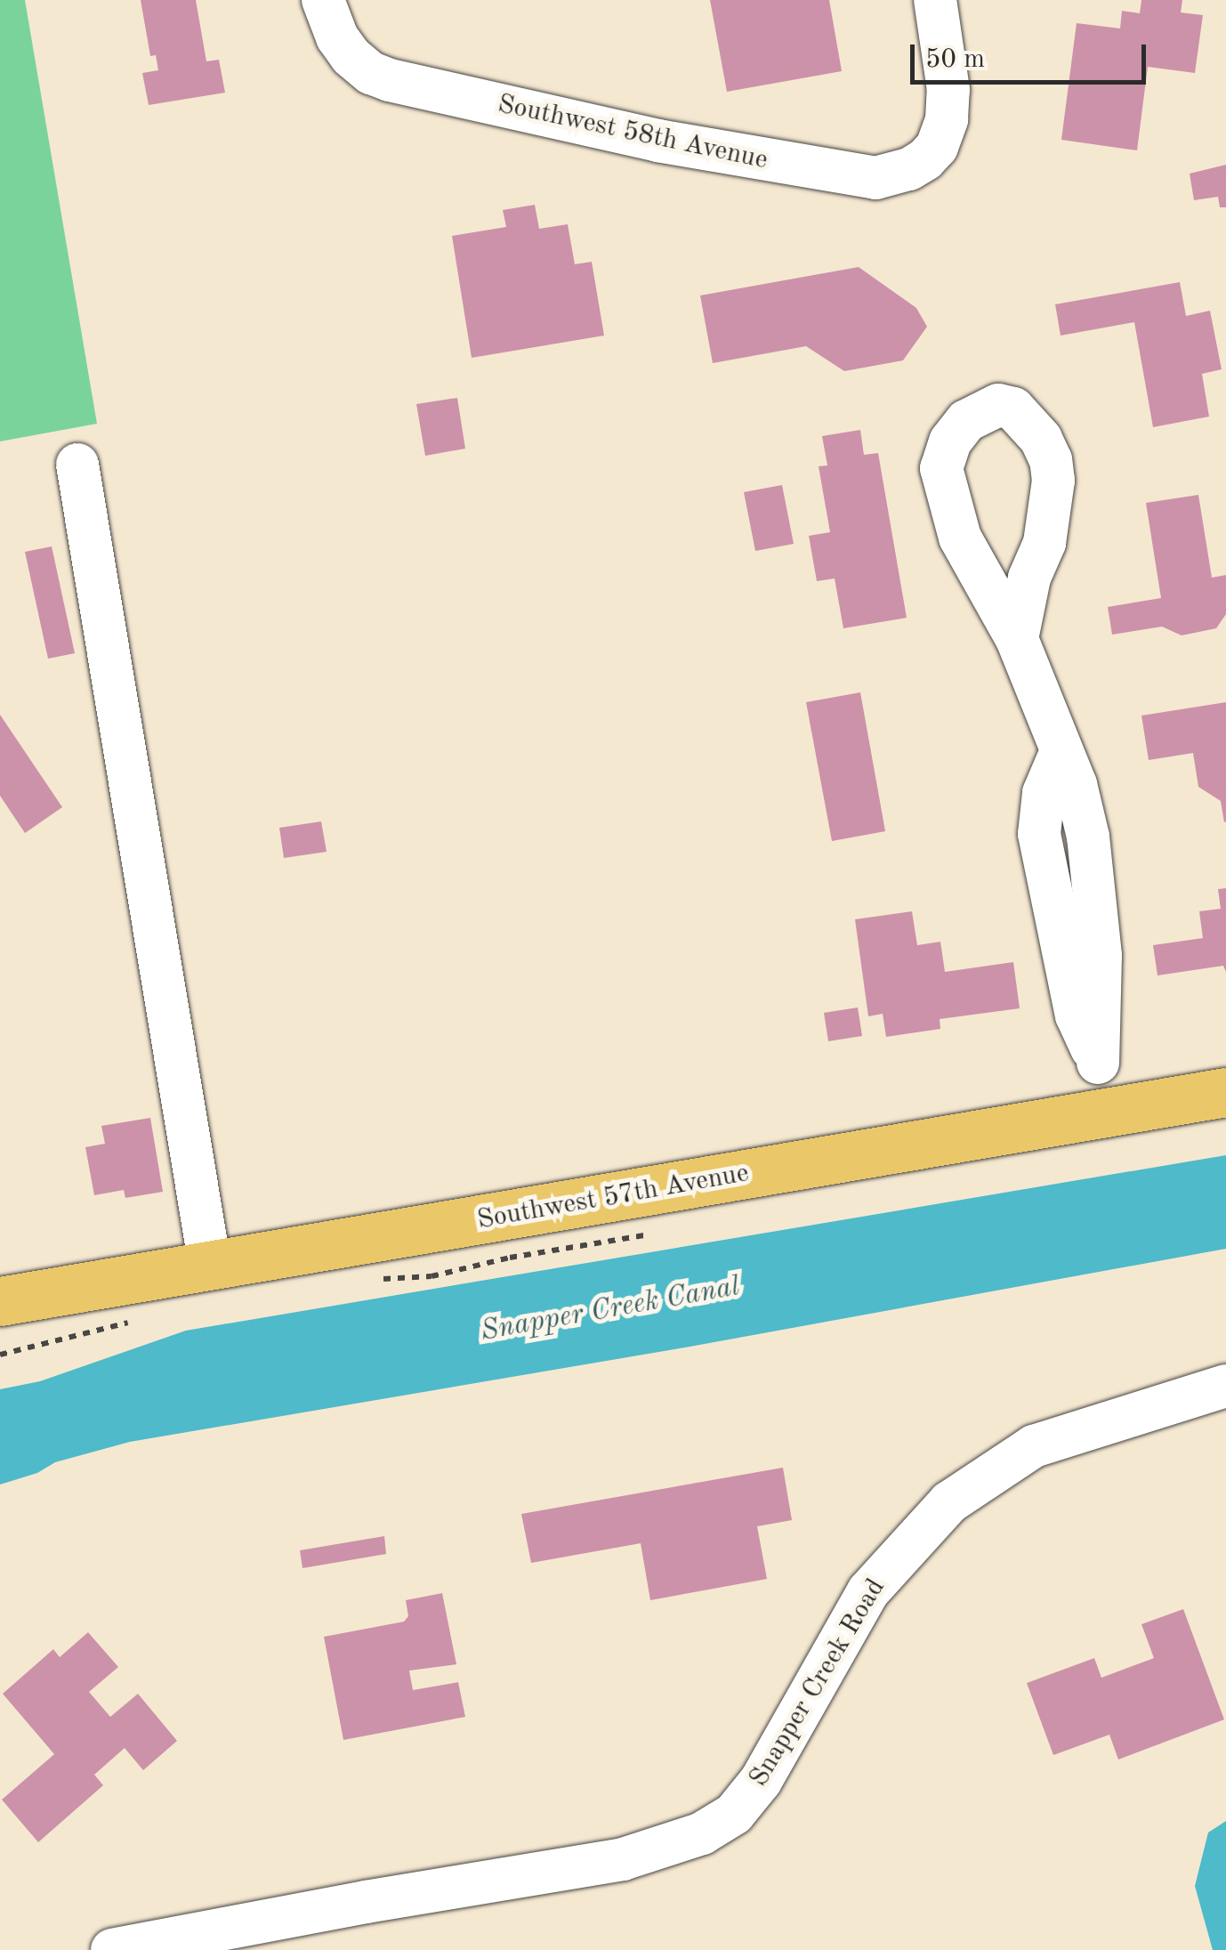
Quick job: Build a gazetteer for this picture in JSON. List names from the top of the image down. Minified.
{"streets":{"main road":["Southwest 57th Avenue"],"street":["Southwest 58th Avenue","Snapper Creek Road"]},"water":["Snapper Creek Canal"],"scale_bar":"50 m"}
